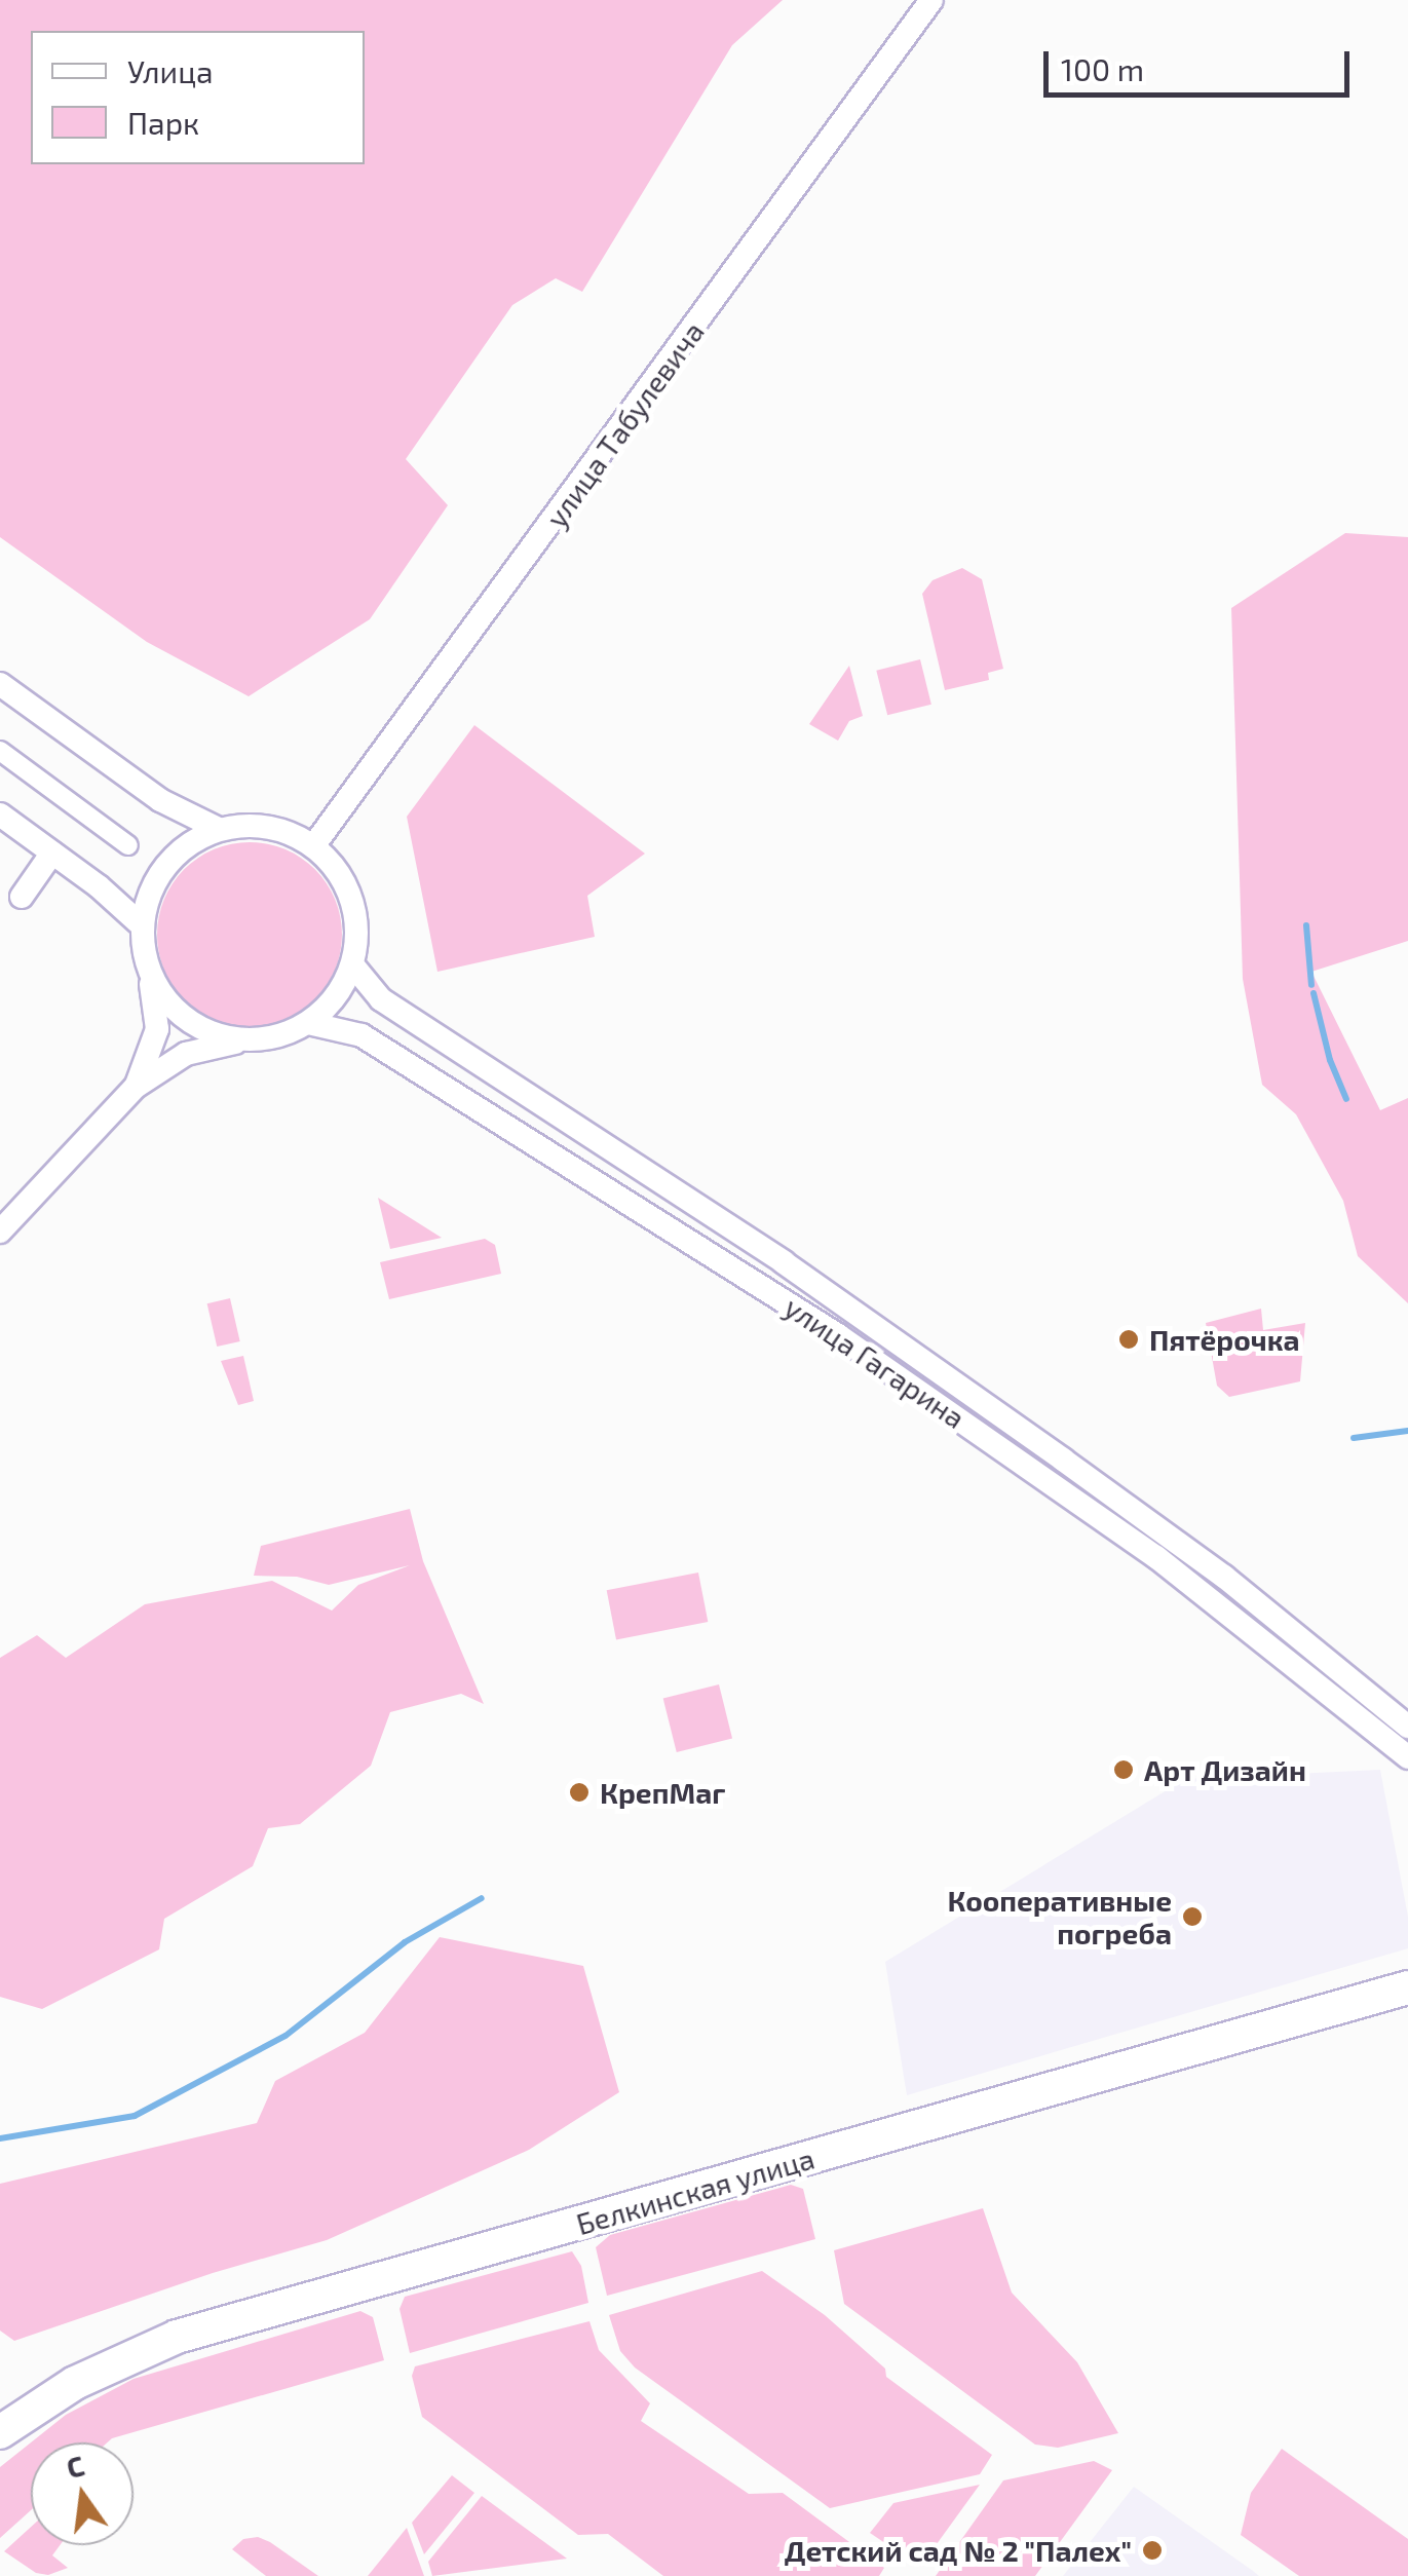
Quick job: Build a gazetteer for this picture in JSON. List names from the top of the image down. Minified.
{"streets":{"main road":["Белкинская улица"],"street":["улица Табулевича","улица Гагарина"]},"crossings":[["улица Табулевича","улица Гагарина"]],"places":["Пятёрочка","Арт Дизайн","КрепМаг","Кооперативные погреба","Детский сад № 2 \"Палех\""],"legend":["Улица","Парк"],"scale_bar":"100 m","north":"top"}
